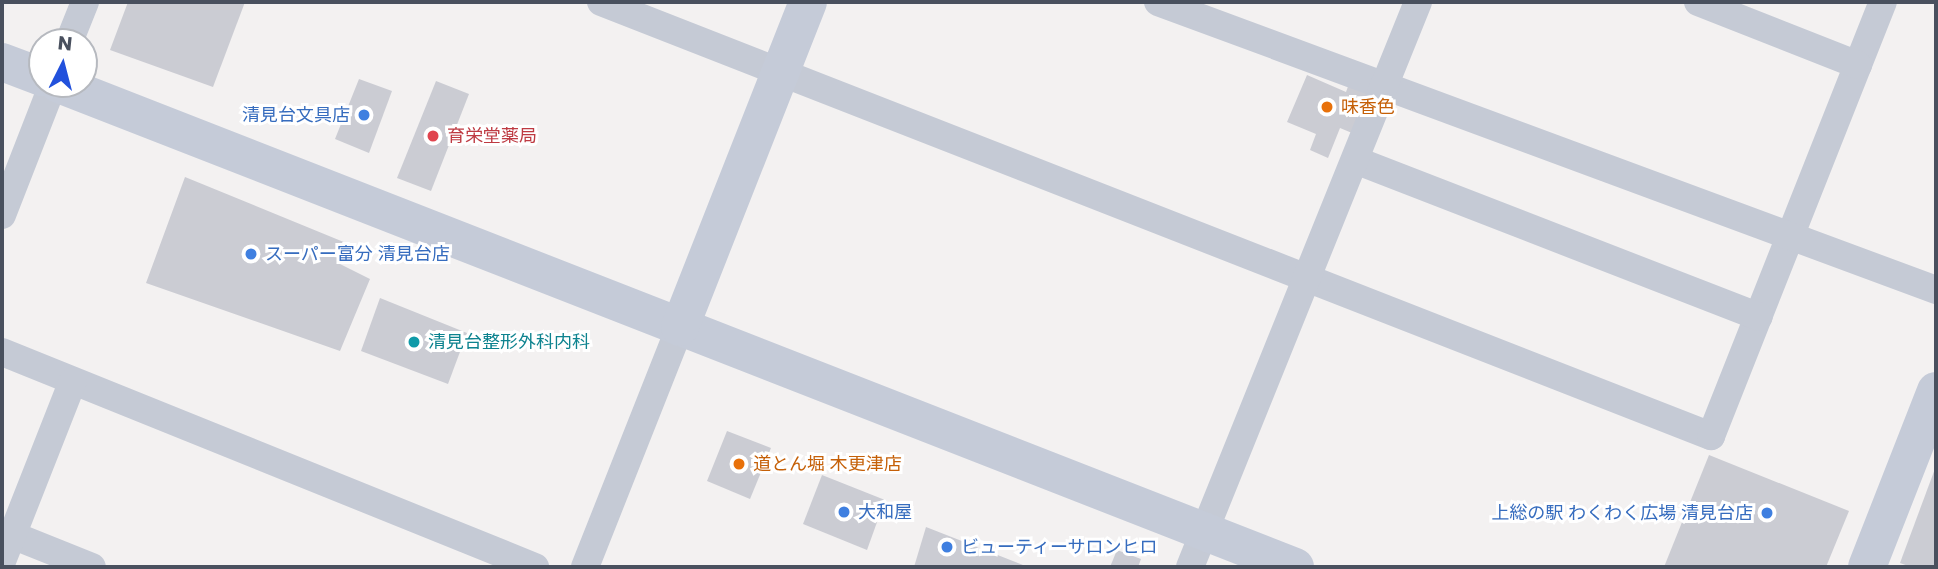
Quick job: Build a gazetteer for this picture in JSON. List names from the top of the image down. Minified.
{"places":["味香色","清見台文具店","育栄堂薬局","スーパー富分 清見台店","清見台整形外科内科","道とん堀 木更津店","大和屋","上総の駅 わくわく広場 清見台店","ビューティーサロンヒロ"],"north":"top"}
